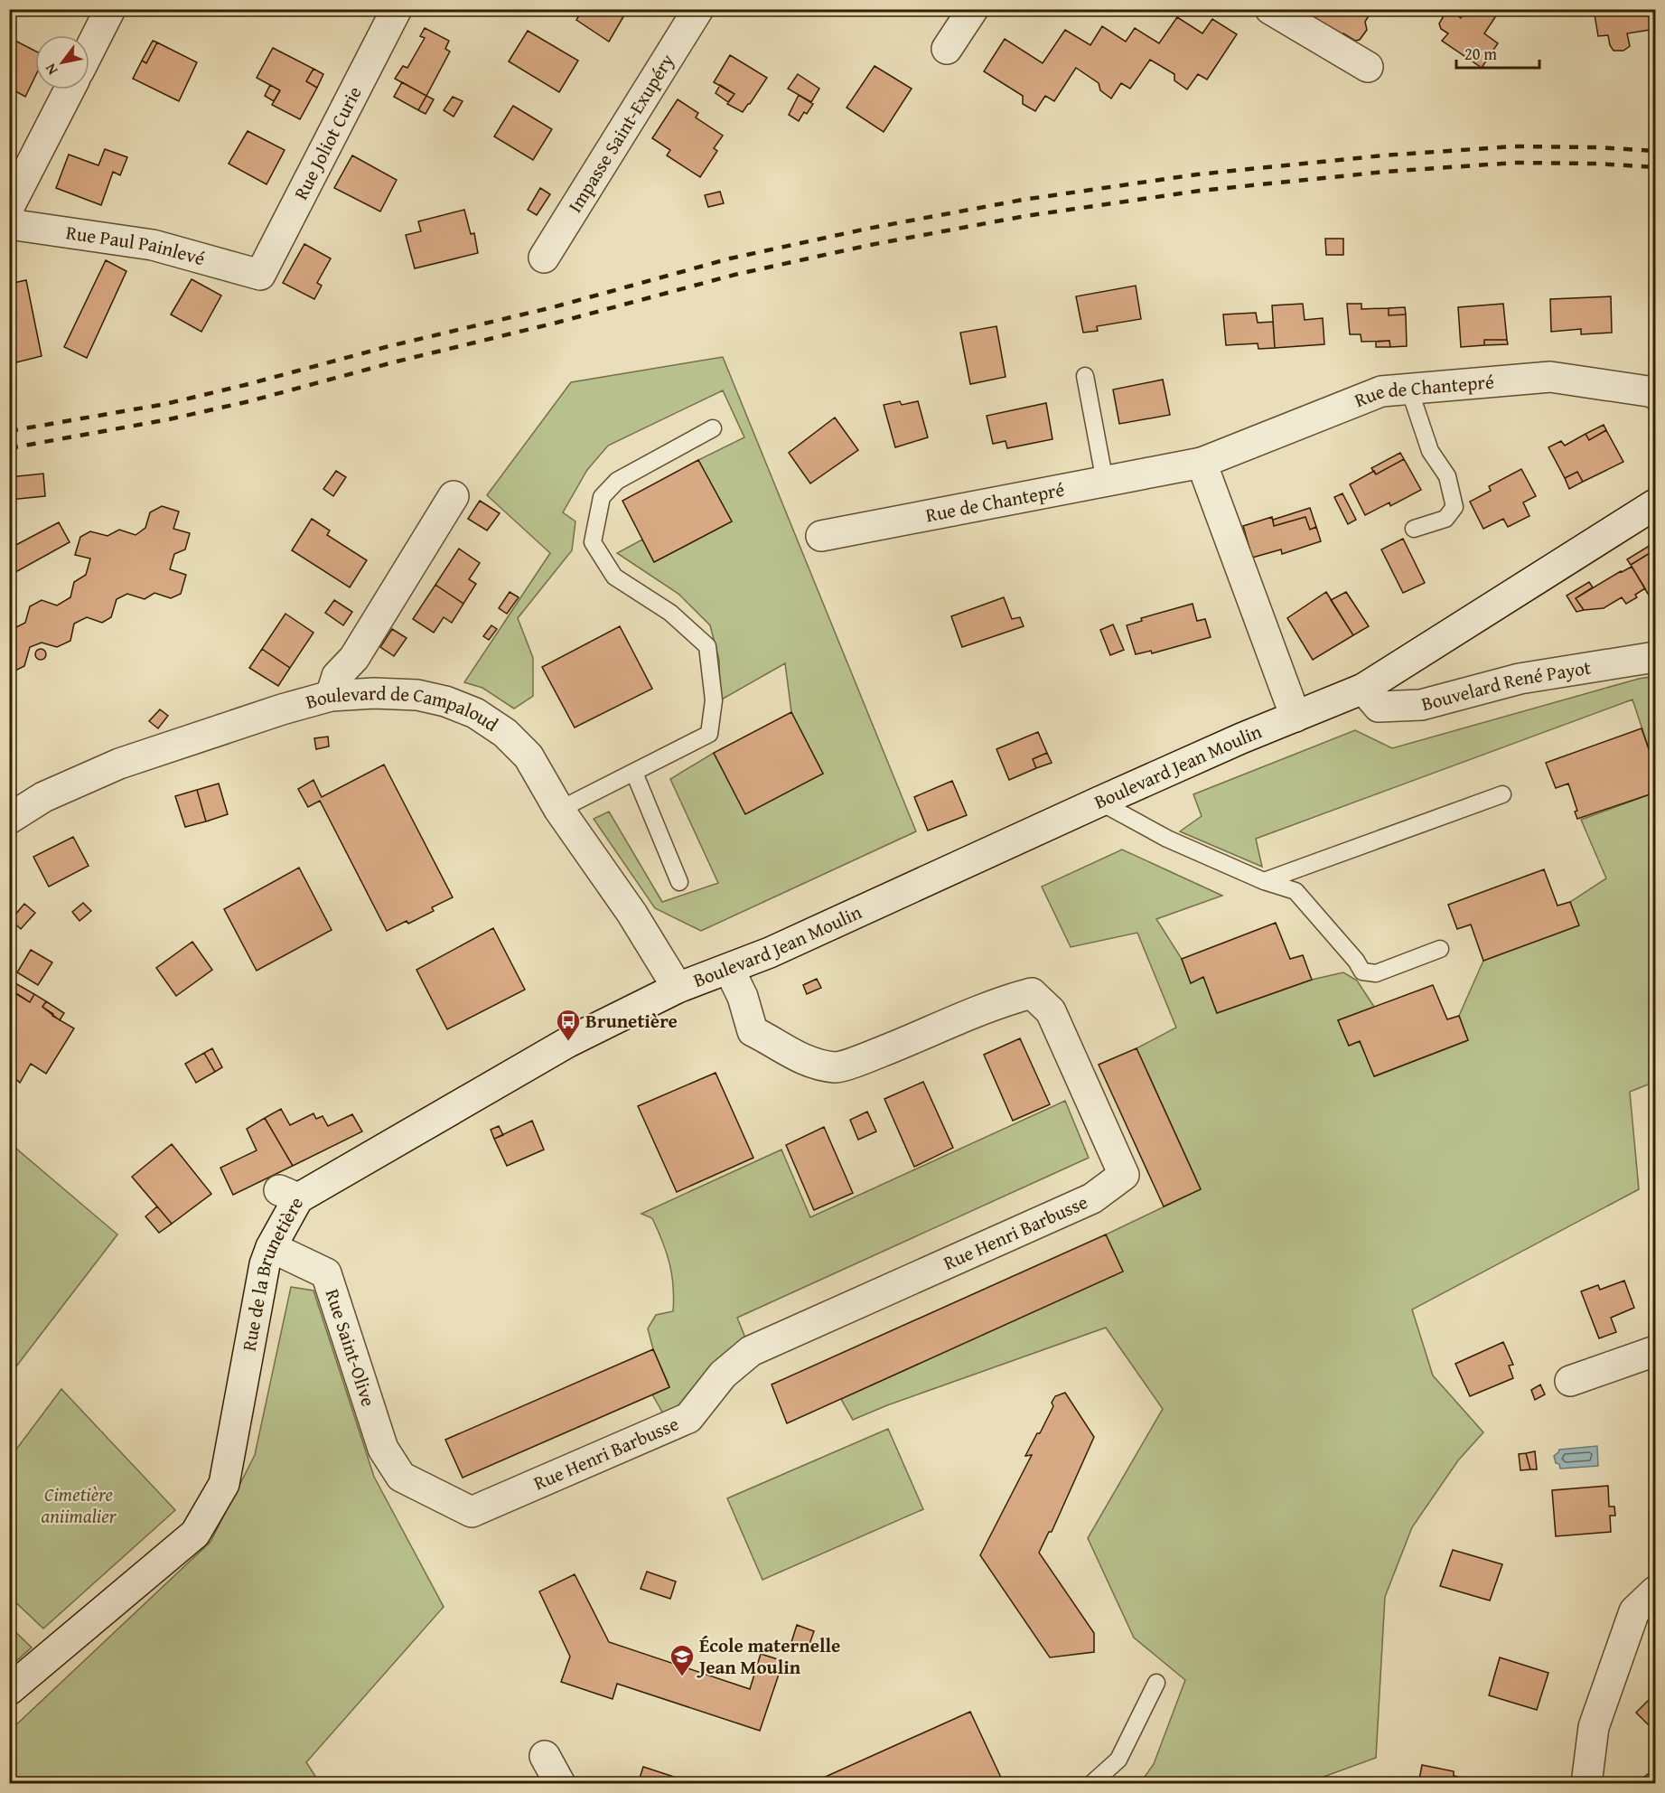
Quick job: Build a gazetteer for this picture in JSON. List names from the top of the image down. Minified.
{"streets":{"street":["Impasse Saint-Exupéry","Rue Joliot Curie","Rue Paul Painlevé","Rue de Chantepré","Bouvelard René Payot","Boulevard de Campaloud","Boulevard Jean Moulin","Rue Henri Barbusse","Rue de la Brunetière","Rue Saint-Olive"]},"crossings":[["Rue Joliot Curie","Rue Paul Painlevé"],["Bouvelard René Payot","Boulevard Jean Moulin"],["Boulevard de Campaloud","Boulevard Jean Moulin"],["Boulevard de Campaloud","Rue de la Brunetière"],["Boulevard Jean Moulin","Rue Henri Barbusse"],["Boulevard Jean Moulin","Rue de la Brunetière"],["Rue Henri Barbusse","Rue Saint-Olive"],["Rue de la Brunetière","Rue Saint-Olive"]],"parks":["Cimetière aniimalier"],"places":{"bus stop":["Brunetière"],"school or university":["École maternelle Jean Moulin"]},"scale_bar":"20 m","north":"bottom left"}
